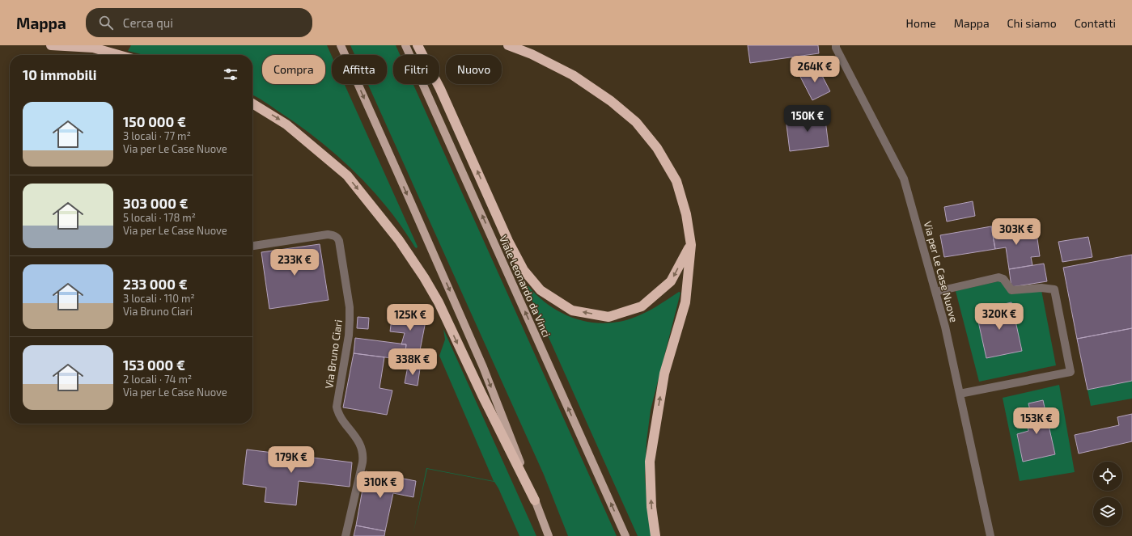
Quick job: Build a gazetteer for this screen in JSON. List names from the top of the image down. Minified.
{"streets":{"main road":["Viale Leonardo da Vinci"],"street":["Via per Le Case Nuove","Via Bruno Ciari"]},"page":{"header":"Mappa","search":"Cerca qui","nav":["Home","Mappa","Chi siamo","Contatti"],"chip":["Compra","Affitta","Filtri","Nuovo"],"heading":"10 immobili","price":["264K €","150K €","303K €","233K €","320K €","125K €","338K €","153K €","179K €","310K €"],"list":[{"name":"150 000 €","note":"3 locali · 77 m² · Via per Le Case Nuove"},{"name":"303 000 €","note":"5 locali · 178 m² · Via per Le Case Nuove"},{"name":"233 000 €","note":"3 locali · 110 m² · Via Bruno Ciari"},{"name":"153 000 €","note":"2 locali · 74 m² · Via per Le Case Nuove"}]}}
